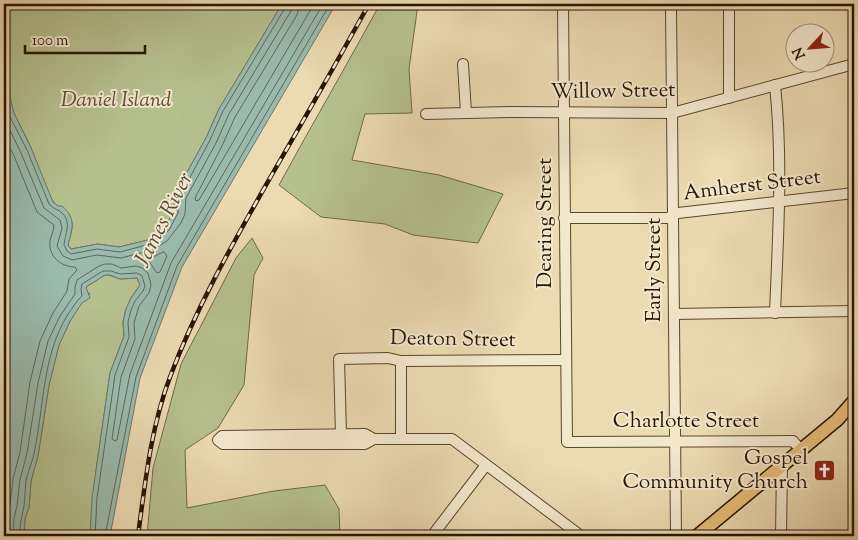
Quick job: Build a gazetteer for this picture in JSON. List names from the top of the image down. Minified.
{"streets":{"street":["Willow Street","Amherst Street","Dearing Street","Early Street","Deaton Street","Charlotte Street"]},"crossings":[["Willow Street","Dearing Street"],["Willow Street","Early Street"],["Amherst Street","Dearing Street"],["Amherst Street","Early Street"],["Dearing Street","Deaton Street"],["Dearing Street","Charlotte Street"],["Early Street","Charlotte Street"]],"water":["James River"],"parks":["Daniel Island"],"places":{"church":["Gospel Community Church"]},"scale_bar":"100 m","north":"bottom left"}
